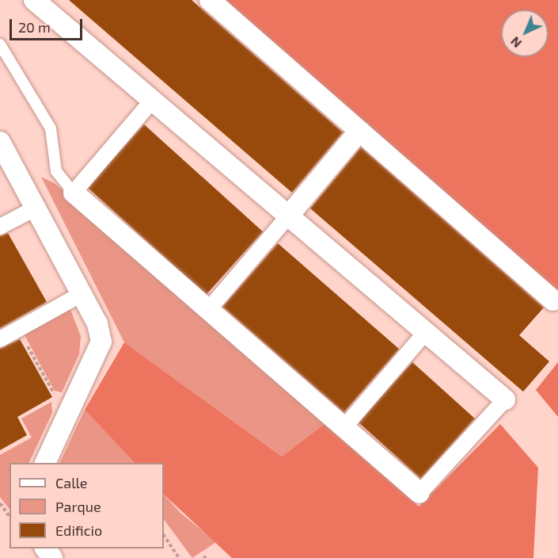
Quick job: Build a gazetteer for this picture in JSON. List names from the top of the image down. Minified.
{"legend":["Calle","Parque","Edificio"],"scale_bar":"20 m","north":"bottom left"}
